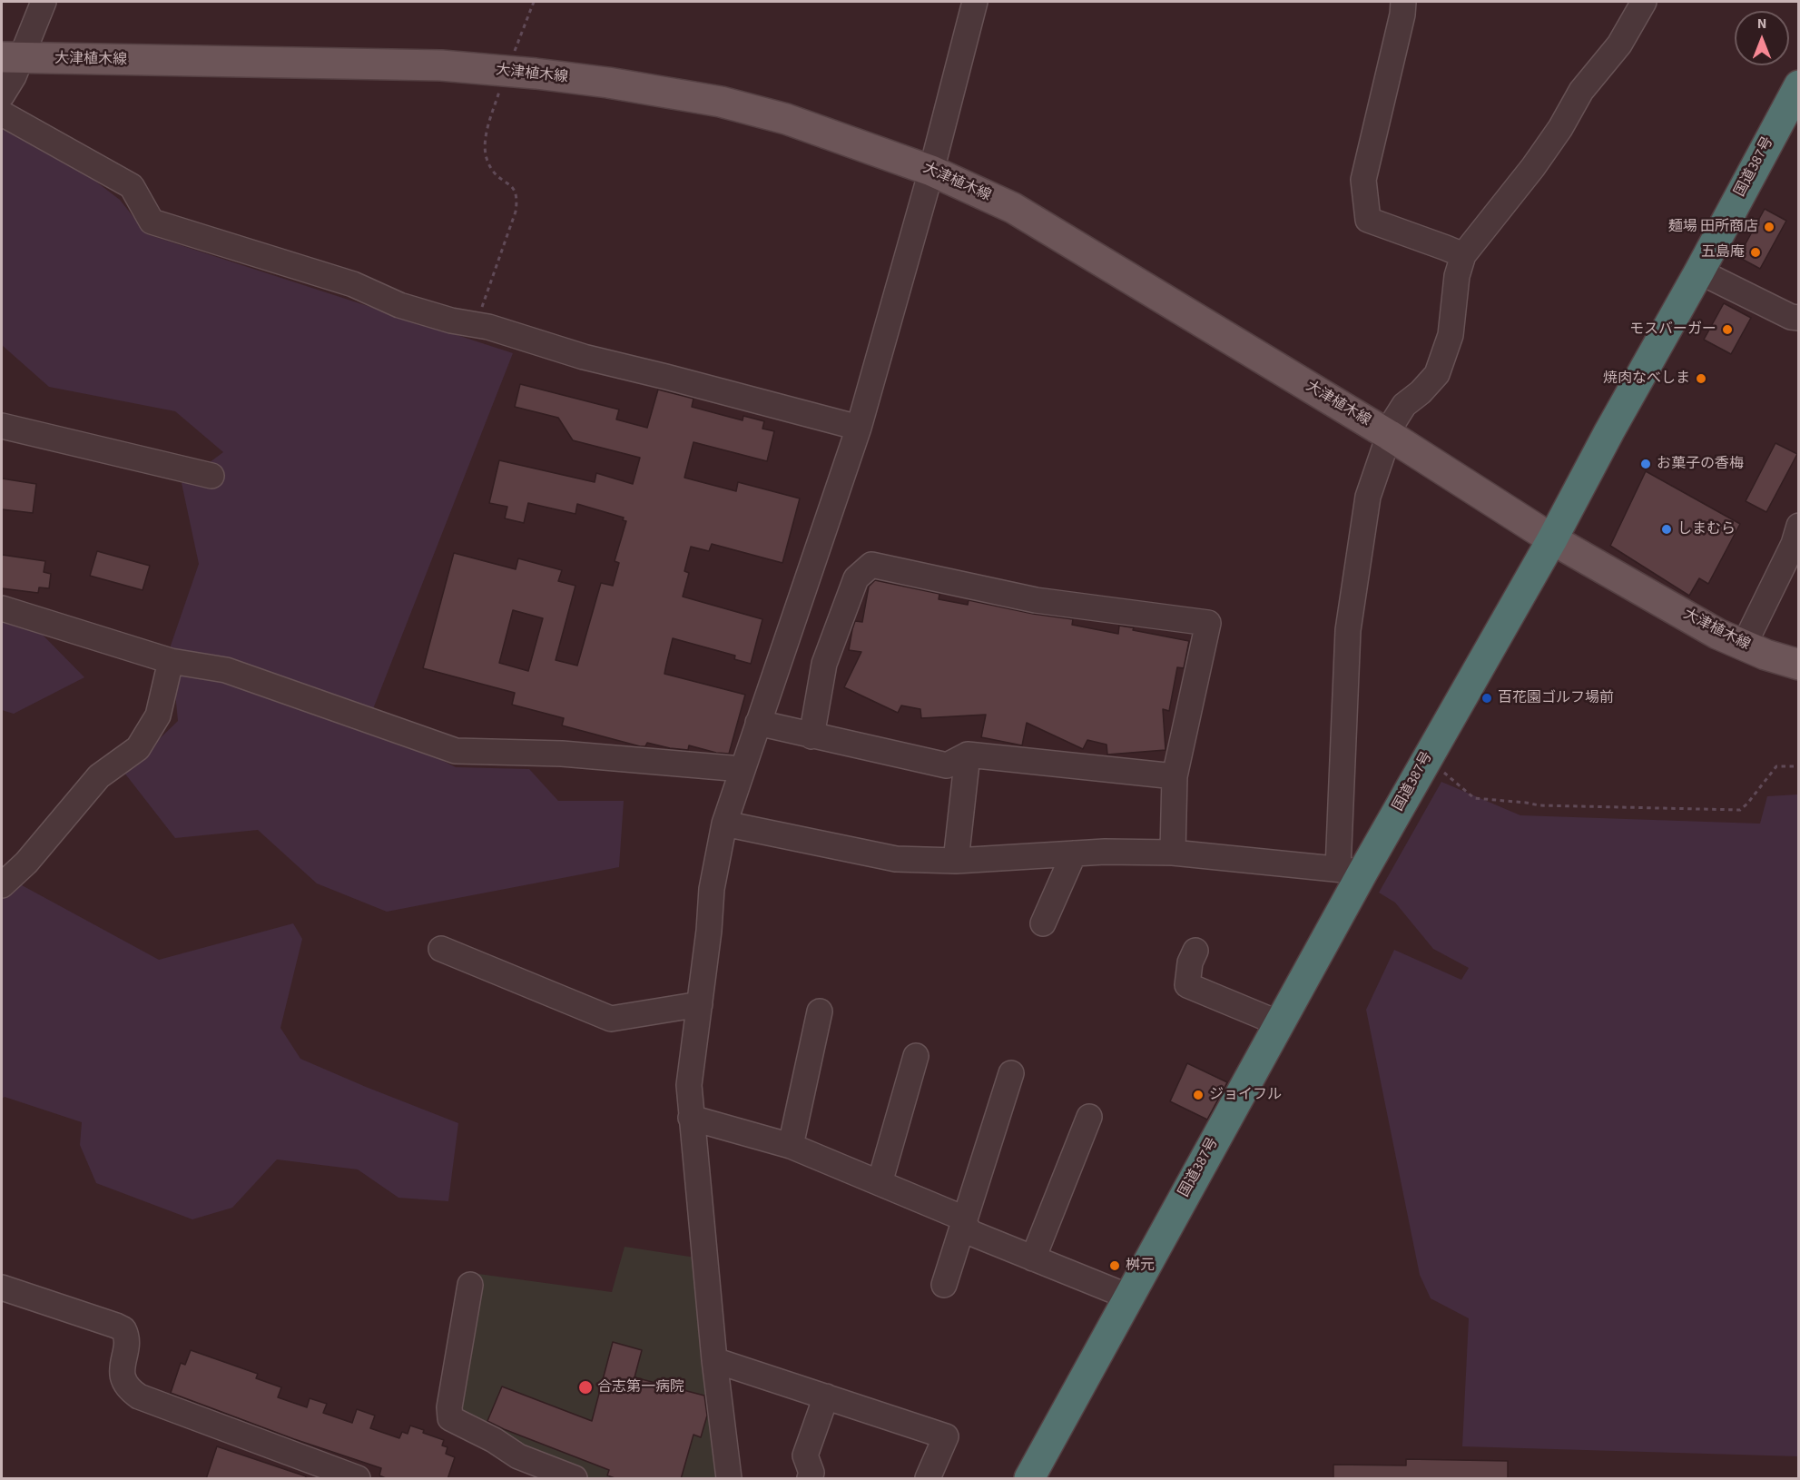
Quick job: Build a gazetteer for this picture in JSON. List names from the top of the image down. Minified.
{"streets":{"highway":["国道387号"],"main road":["大津植木線"]},"crossings":[["大津植木線","国道387号"]],"places":["麺場 田所商店","五島庵","モスバーガー","焼肉なべしま","お菓子の香梅","しまむら","百花園ゴルフ場前","ジョイフル","桝元","合志第一病院"],"north":"top"}
